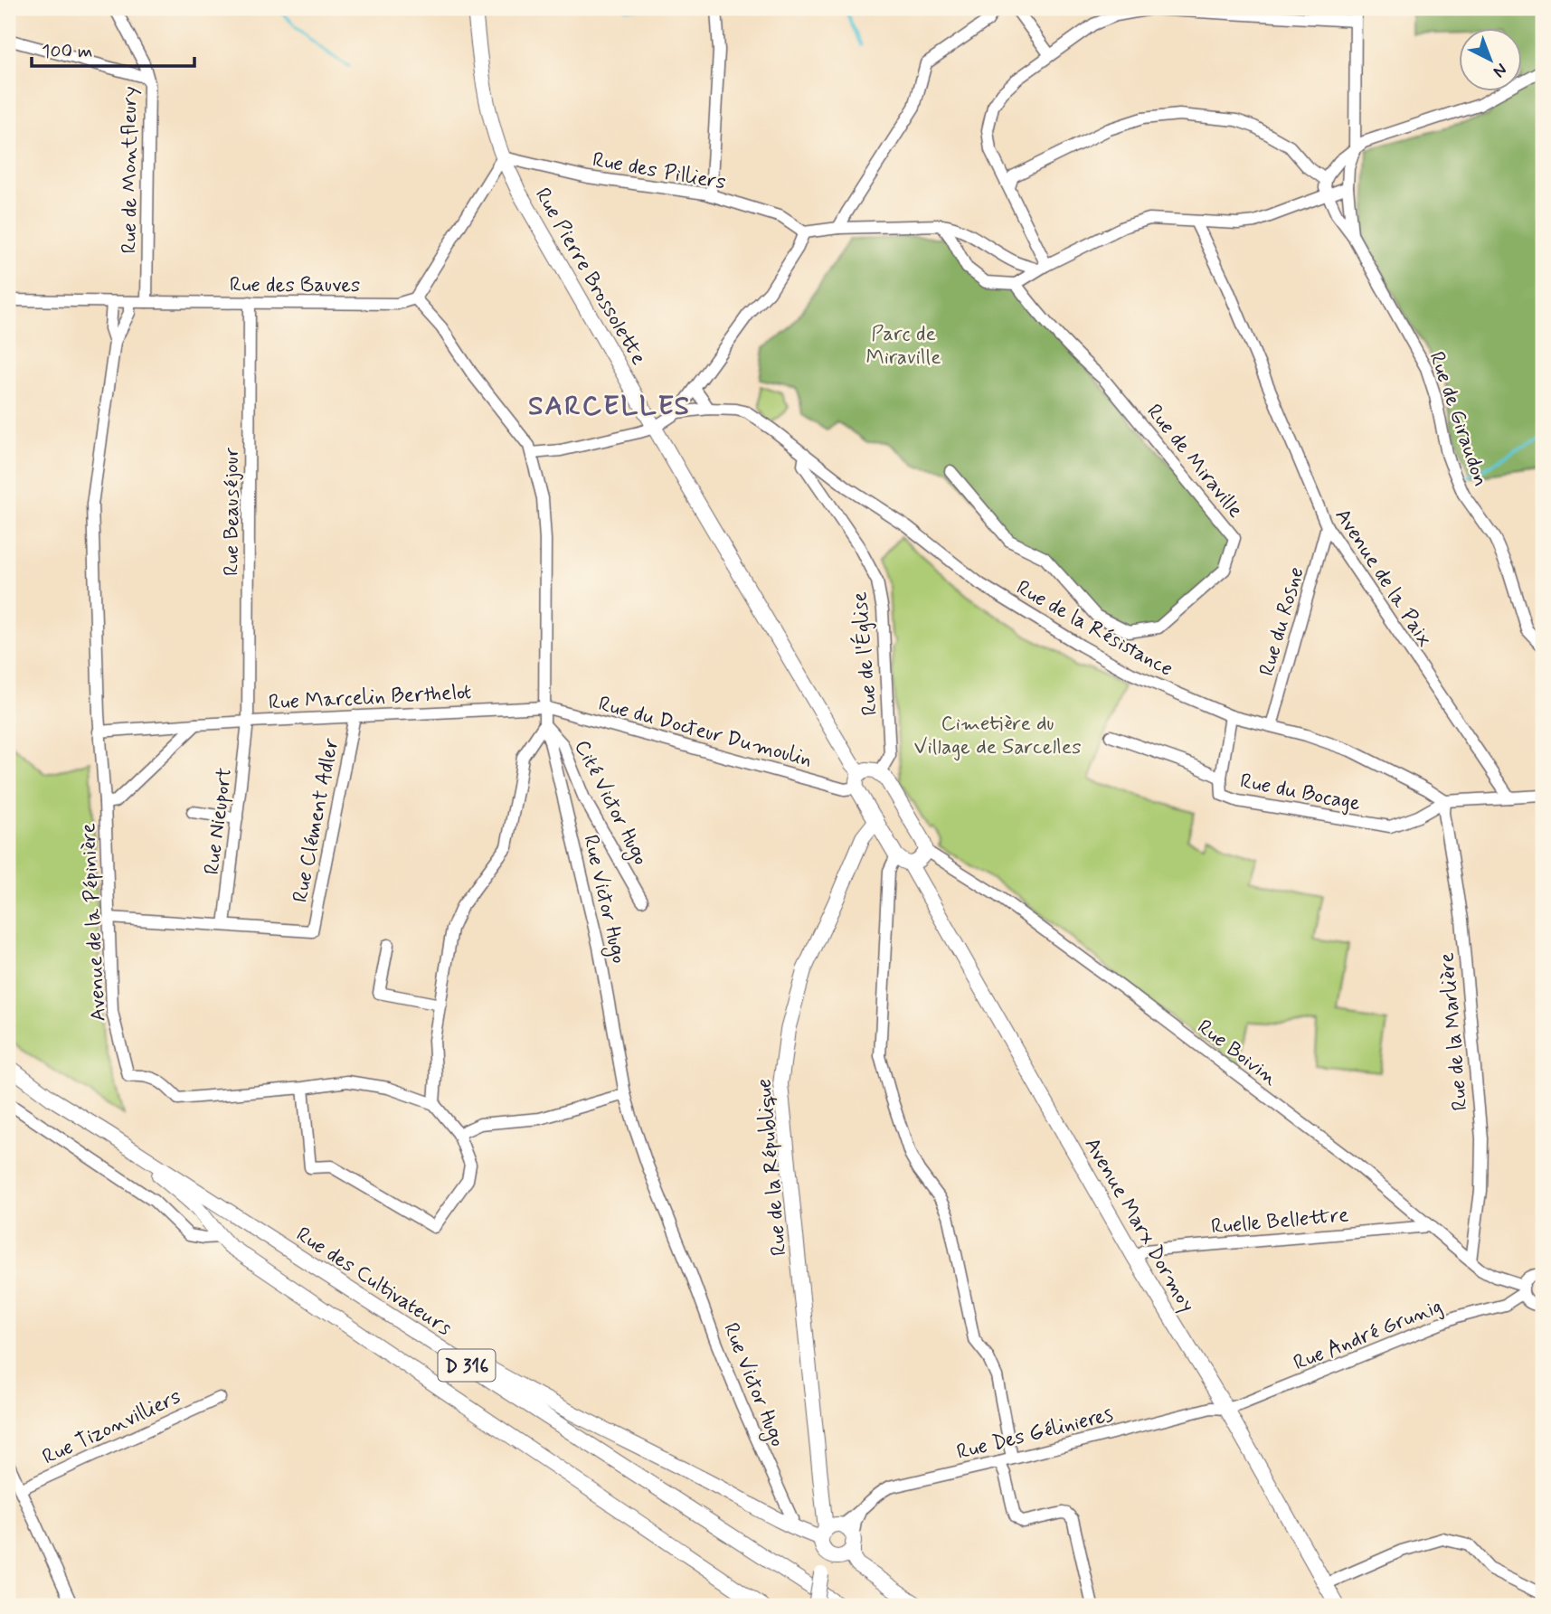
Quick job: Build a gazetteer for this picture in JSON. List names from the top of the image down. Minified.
{"streets":{"main road":["Rue Pierre Brossolette","Rue de la République","Avenue Marx Dormoy","Rue des Cultivateurs","D 316"],"street":["Rue de Montfleury","Rue des Pilliers","Rue des Bauves","Rue de Giraudon","Rue de Miraville","Rue Beauséjour","Avenue de la Paix","Rue du Rosne","Rue de la Résistance","Rue de l'Église","Rue Marcelin Berthelot","Rue du Docteur Dumoulin","Rue du Bocage","Cité Victor Hugo","Rue Clément Adler","Rue Nieuport","Rue Victor Hugo","Avenue de la Pépinière","Rue de la Marlière","Rue Boivin","Ruelle Bellettre","Rue André Grunig","Rue Tizonvilliers","Rue Des Gélinieres"]},"crossings":[["Rue de Montfleury","Rue des Bauves"],["Rue des Pilliers","Rue Pierre Brossolette"],["Rue Pierre Brossolette","Rue de l'Église"],["Rue Pierre Brossolette","Rue du Docteur Dumoulin"],["Rue Pierre Brossolette","Rue de la République"],["Rue Pierre Brossolette","Avenue Marx Dormoy"],["Rue des Bauves","Rue Beauséjour"],["Rue des Bauves","Rue Victor Hugo"],["Rue Beauséjour","Rue Marcelin Berthelot"],["Rue Beauséjour","Rue Nieuport"],["Avenue de la Paix","Rue du Rosne"],["Rue du Rosne","Rue de la Résistance"],["Rue de la Résistance","Rue de l'Église"],["Rue de la Résistance","Rue du Bocage"],["Rue de la Résistance","Rue de la Marlière"],["Rue de l'Église","Rue Victor Hugo"],["Rue Marcelin Berthelot","Rue du Docteur Dumoulin"],["Rue Marcelin Berthelot","Rue Clément Adler"],["Rue Marcelin Berthelot","Rue Nieuport"],["Rue Marcelin Berthelot","Rue Victor Hugo"],["Rue Marcelin Berthelot","Avenue de la Pépinière"],["Rue du Docteur Dumoulin","Rue Victor Hugo"],["Rue du Bocage","Rue de la Marlière"],["Cité Victor Hugo","Rue Victor Hugo"],["Rue Clément Adler","Rue Nieuport"],["Rue de la Marlière","Rue Boivin"],["Rue Boivin","Ruelle Bellettre"],["Rue Boivin","Rue André Grunig"],["Rue de la République","Avenue Marx Dormoy"],["Rue de la République","Rue Des Gélinieres"],["Ruelle Bellettre","Avenue Marx Dormoy"],["Avenue Marx Dormoy","Rue André Grunig"],["Avenue Marx Dormoy","Rue Des Gélinieres"],["Rue André Grunig","Rue Des Gélinieres"]],"districts":["SARCELLES"],"parks":["Parc de Miraville","Cimetière du Village de Sarcelles"],"scale_bar":"100 m","north":"bottom right"}
